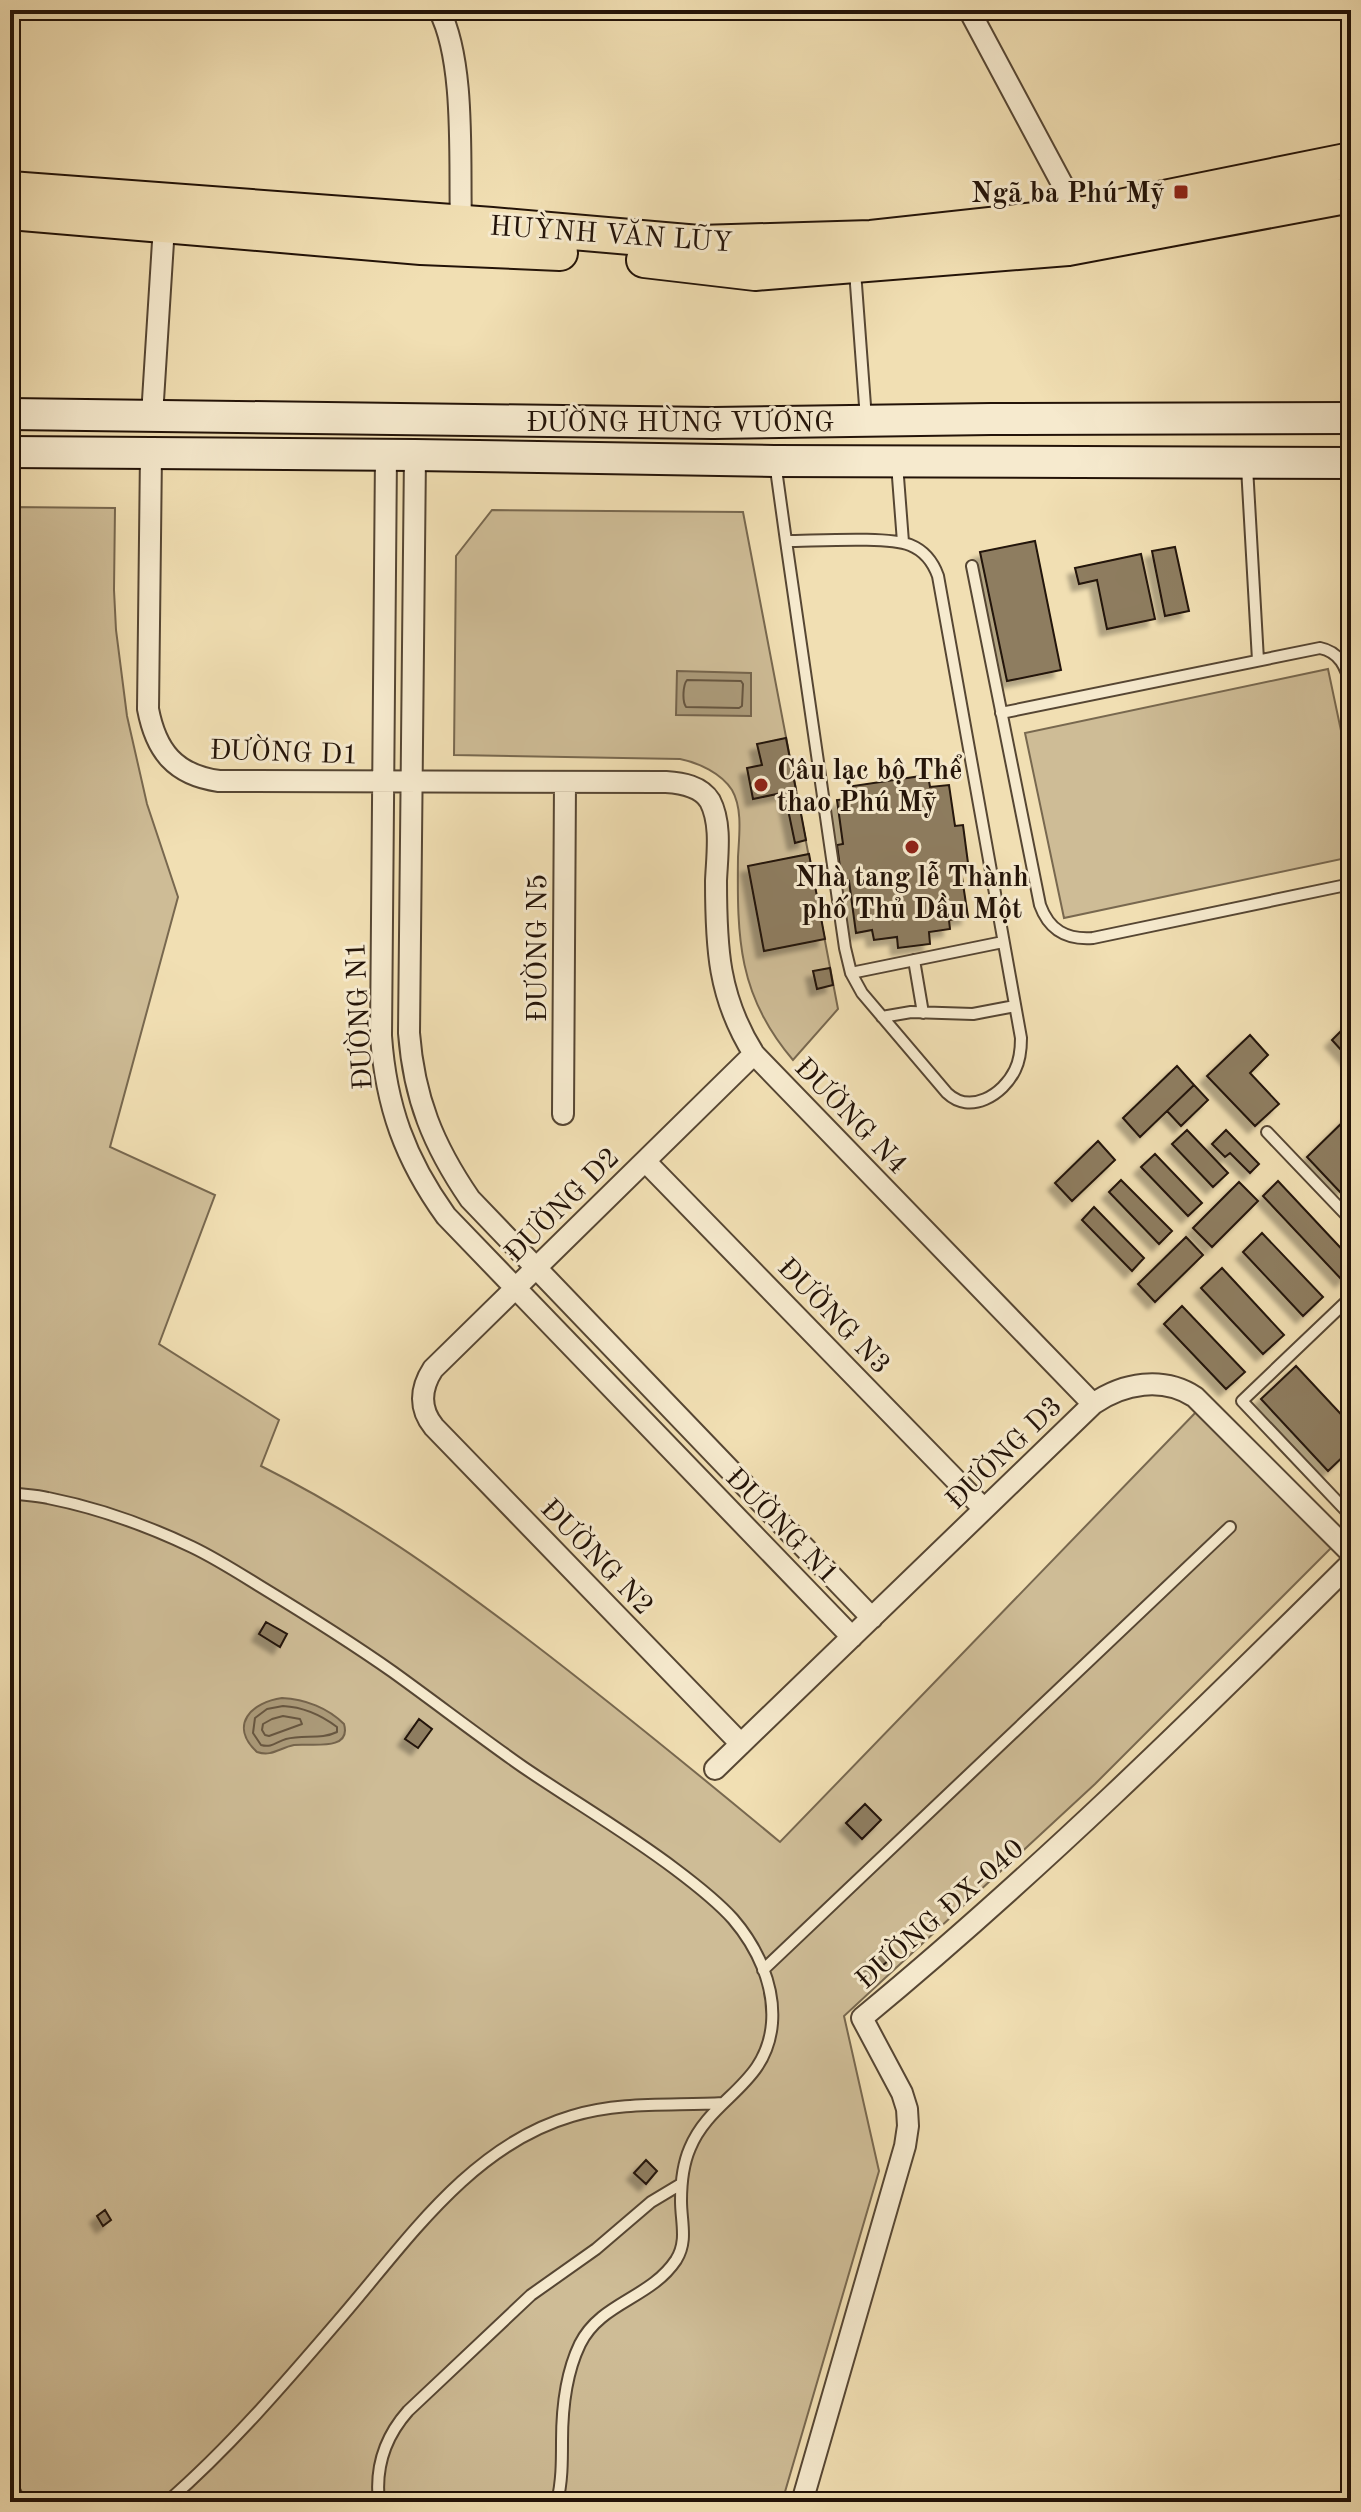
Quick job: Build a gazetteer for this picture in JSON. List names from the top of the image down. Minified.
{"streets":{"main road":["HUỲNH VĂN LŨY","ĐƯỜNG HÙNG VƯƠNG"],"street":["ĐƯỜNG D1","ĐƯỜNG N5","ĐƯỜNG N1","ĐƯỜNG N4","ĐƯỜNG D2","ĐƯỜNG N3","ĐƯỜNG D3","ĐƯỜNG N2","ĐƯỜNG ĐX-040"]},"crossings":[["ĐƯỜNG HÙNG VƯƠNG","ĐƯỜNG D1"],["ĐƯỜNG HÙNG VƯƠNG","ĐƯỜNG N1"],["ĐƯỜNG D1","ĐƯỜNG N5"],["ĐƯỜNG D1","ĐƯỜNG N1"],["ĐƯỜNG D1","ĐƯỜNG N4"],["ĐƯỜNG N1","ĐƯỜNG D2"],["ĐƯỜNG N1","ĐƯỜNG D3"],["ĐƯỜNG N4","ĐƯỜNG D2"],["ĐƯỜNG N4","ĐƯỜNG D3"],["ĐƯỜNG D2","ĐƯỜNG N3"],["ĐƯỜNG D2","ĐƯỜNG N2"],["ĐƯỜNG N3","ĐƯỜNG D3"],["ĐƯỜNG D3","ĐƯỜNG N2"]],"places":{"transit":["Ngã ba Phú Mỹ"],"other":["Câu lạc bộ Thể thao Phú Mỹ","Nhà tang lễ Thành phố Thủ Dầu Một"]}}
